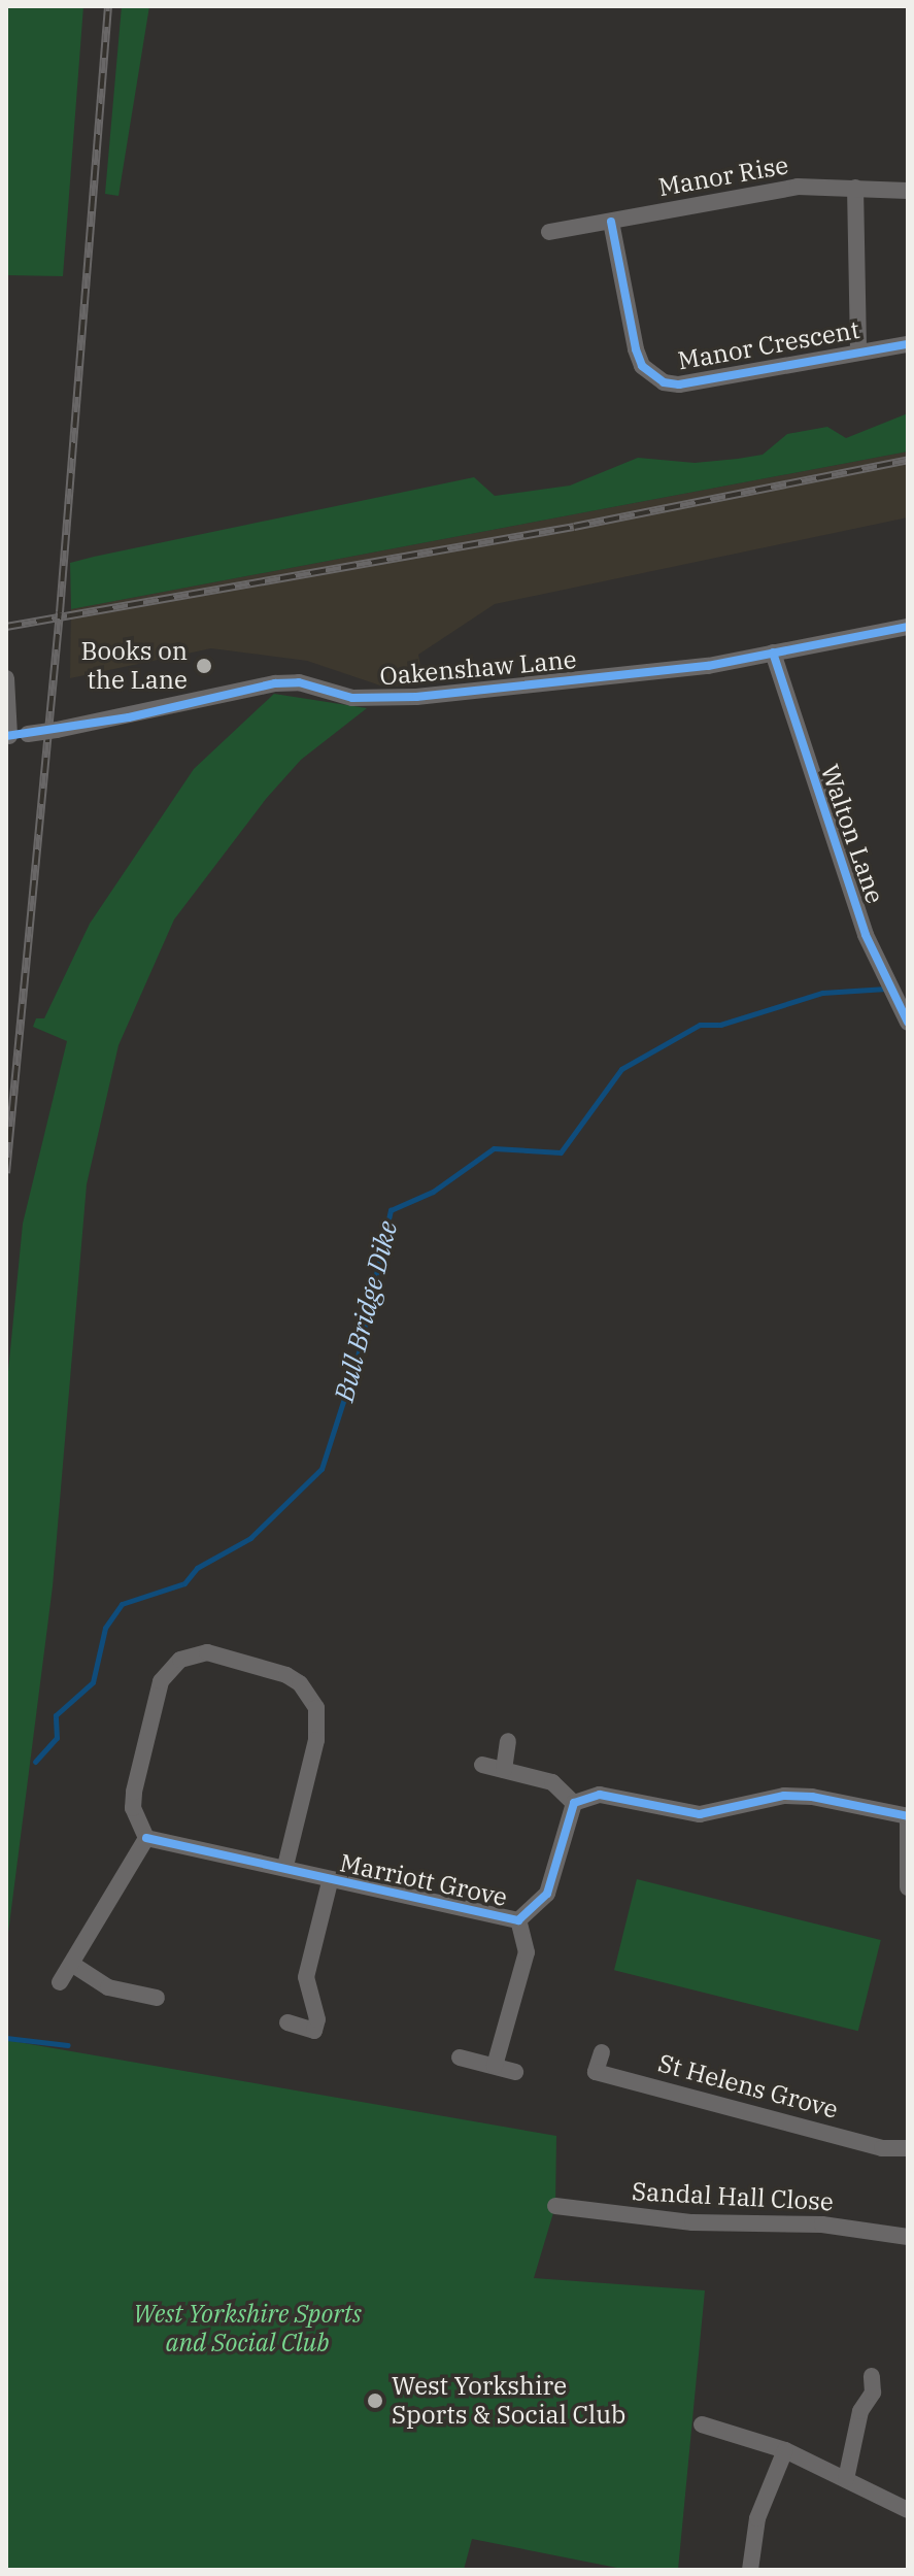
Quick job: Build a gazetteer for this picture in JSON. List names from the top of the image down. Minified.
{"streets":{"street":["Manor Rise","Manor Crescent","Oakenshaw Lane","Walton Lane","Marriott Grove","St Helens Grove","Sandal Hall Close"]},"crossings":[["Manor Rise","Manor Crescent"],["Oakenshaw Lane","Walton Lane"]],"water":["Bull Bridge Dike"],"parks":["West Yorkshire Sports and Social Club"],"places":["Books on the Lane","West Yorkshire Sports & Social Club"]}
